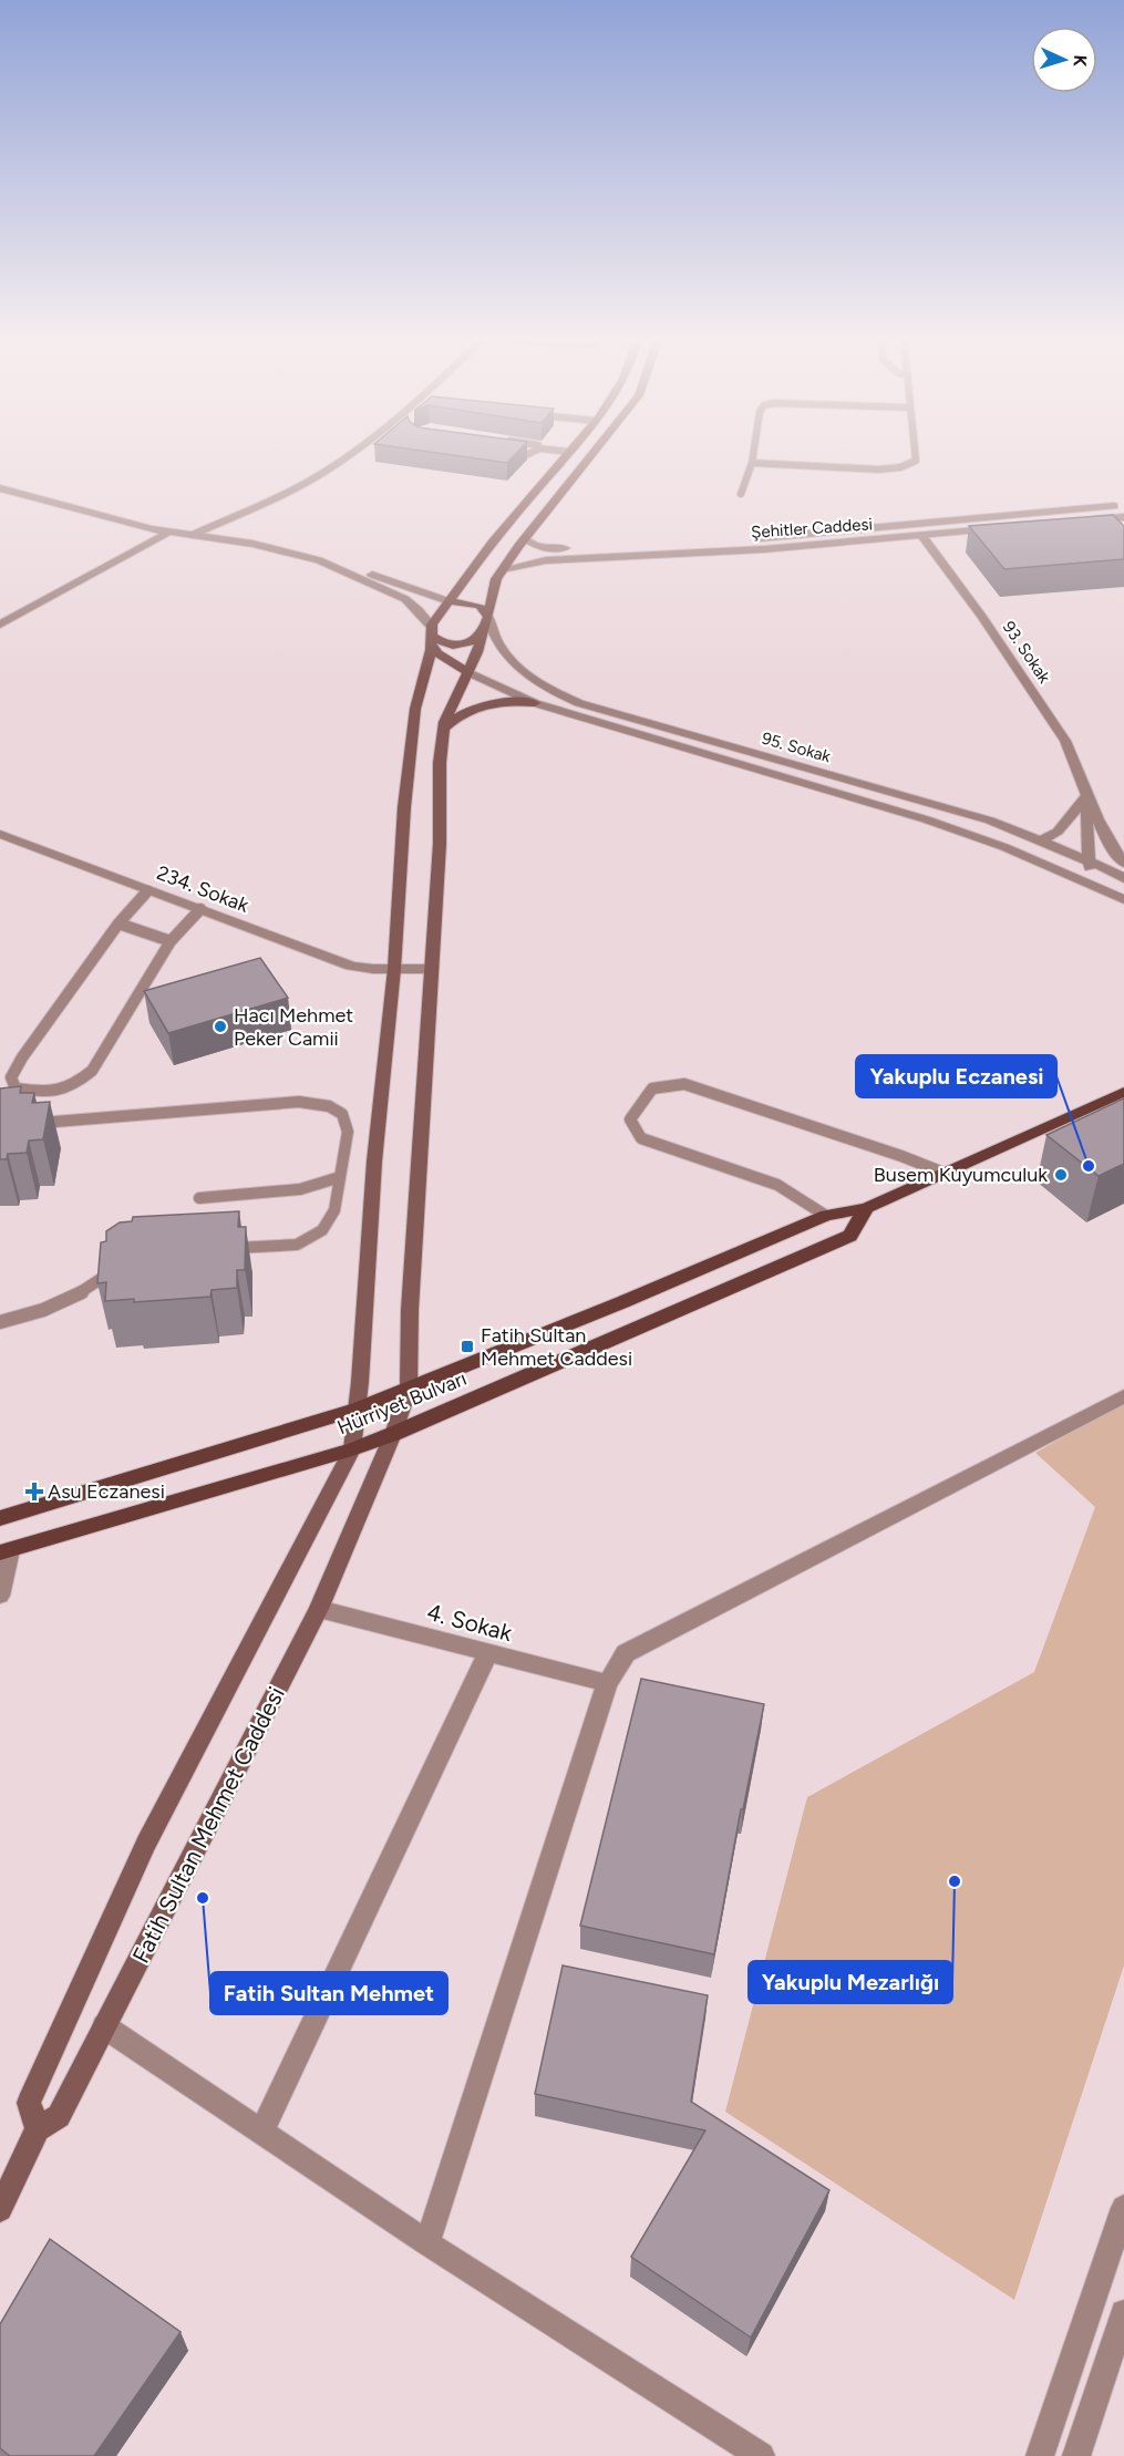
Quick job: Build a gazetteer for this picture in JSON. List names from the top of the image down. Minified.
{"streets":{"main road":["Hürriyet Bulvarı","Fatih Sultan Mehmet Caddesi"],"street":["Şehitler Caddesi","93. Sokak","95. Sokak","234. Sokak","4. Sokak"]},"crossings":[["Şehitler Caddesi","93. Sokak"],["Şehitler Caddesi","Fatih Sultan Mehmet Caddesi"],["95. Sokak","Fatih Sultan Mehmet Caddesi"],["234. Sokak","Fatih Sultan Mehmet Caddesi"],["Hürriyet Bulvarı","Fatih Sultan Mehmet Caddesi"],["4. Sokak","Fatih Sultan Mehmet Caddesi"]],"places":{"other":["Hacı Mehmet Peker Camii","Yakuplu Eczanesi","Busem Kuyumculuk","Yakuplu Mezarlığı","Fatih Sultan Mehmet"],"transit":["Fatih Sultan Mehmet Caddesi"],"health":["Asu Eczanesi"]},"north":"right"}
